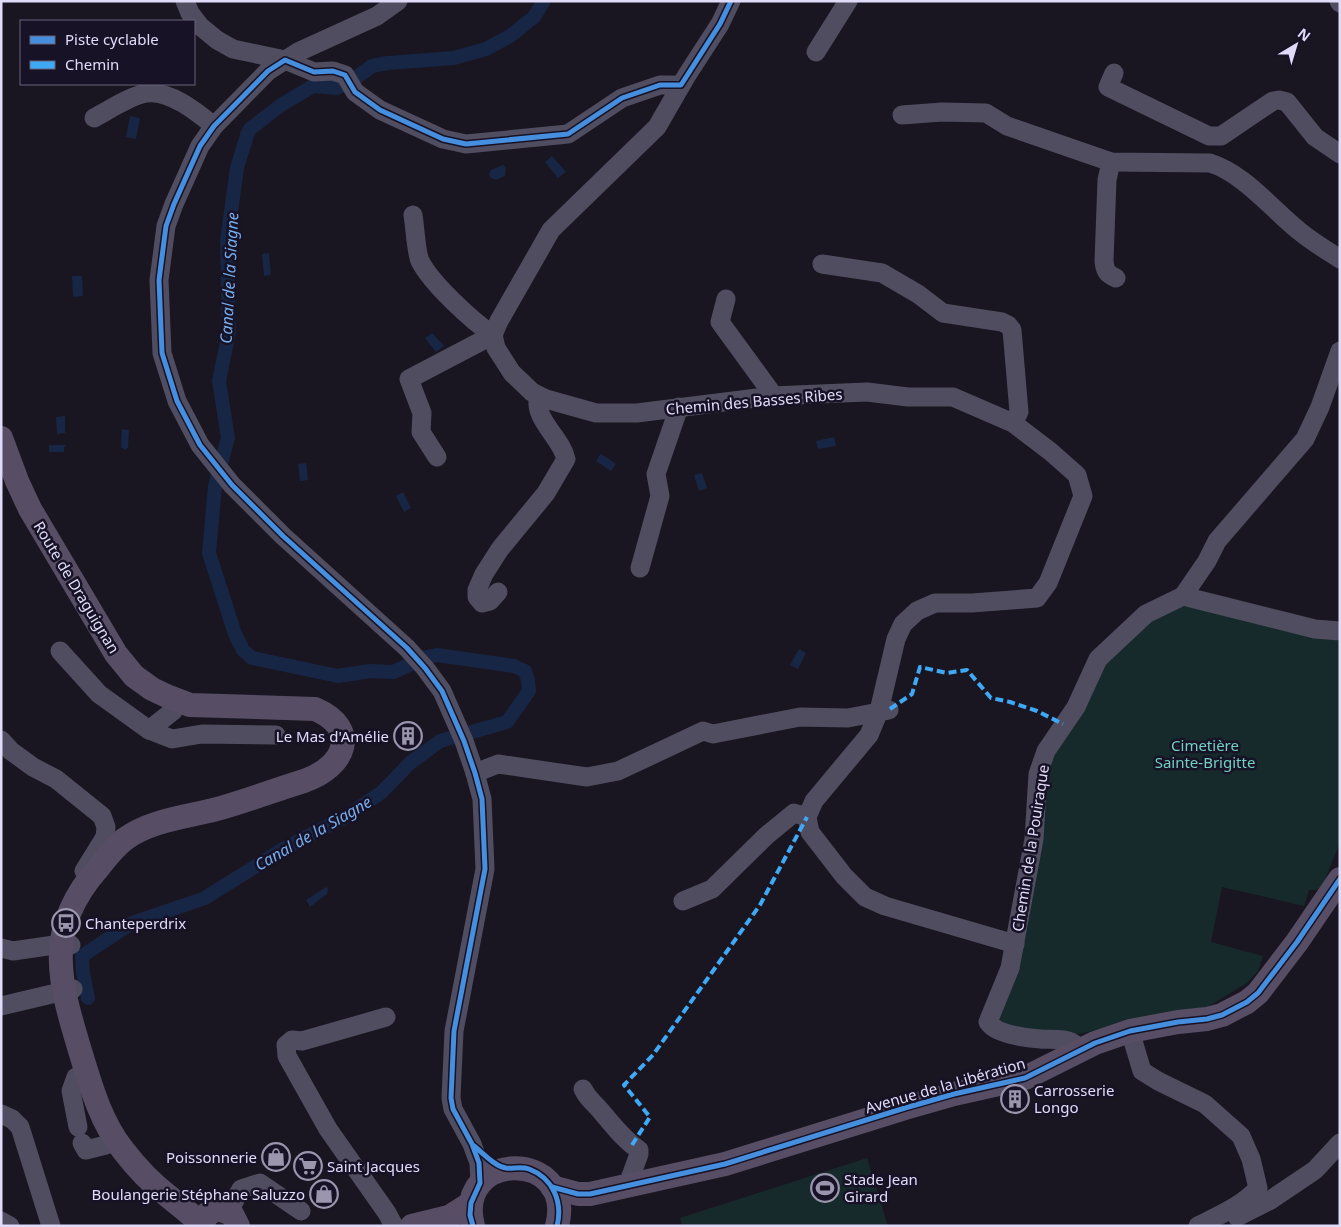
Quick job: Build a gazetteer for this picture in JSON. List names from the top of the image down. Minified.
{"streets":{"main road":["Route de Draguignan","Avenue de la Libération"],"street":["Chemin des Basses Ribes","Chemin de la Pouiraque"]},"crossings":[["Chemin de la Pouiraque","Avenue de la Libération"]],"water":["Canal de la Siagne"],"parks":["Cimetière Sainte-Brigitte"],"places":{"building":["Le Mas d'Amélie","Carrosserie Longo"],"bus stop":["Chanteperdrix"],"shop":["Poissonnerie","Boulangerie Stéphane Saluzzo"],"supermarket":["Saint Jacques"],"sports":["Stade Jean Girard"]},"legend":["Piste cyclable","Chemin"],"north":"top right"}
